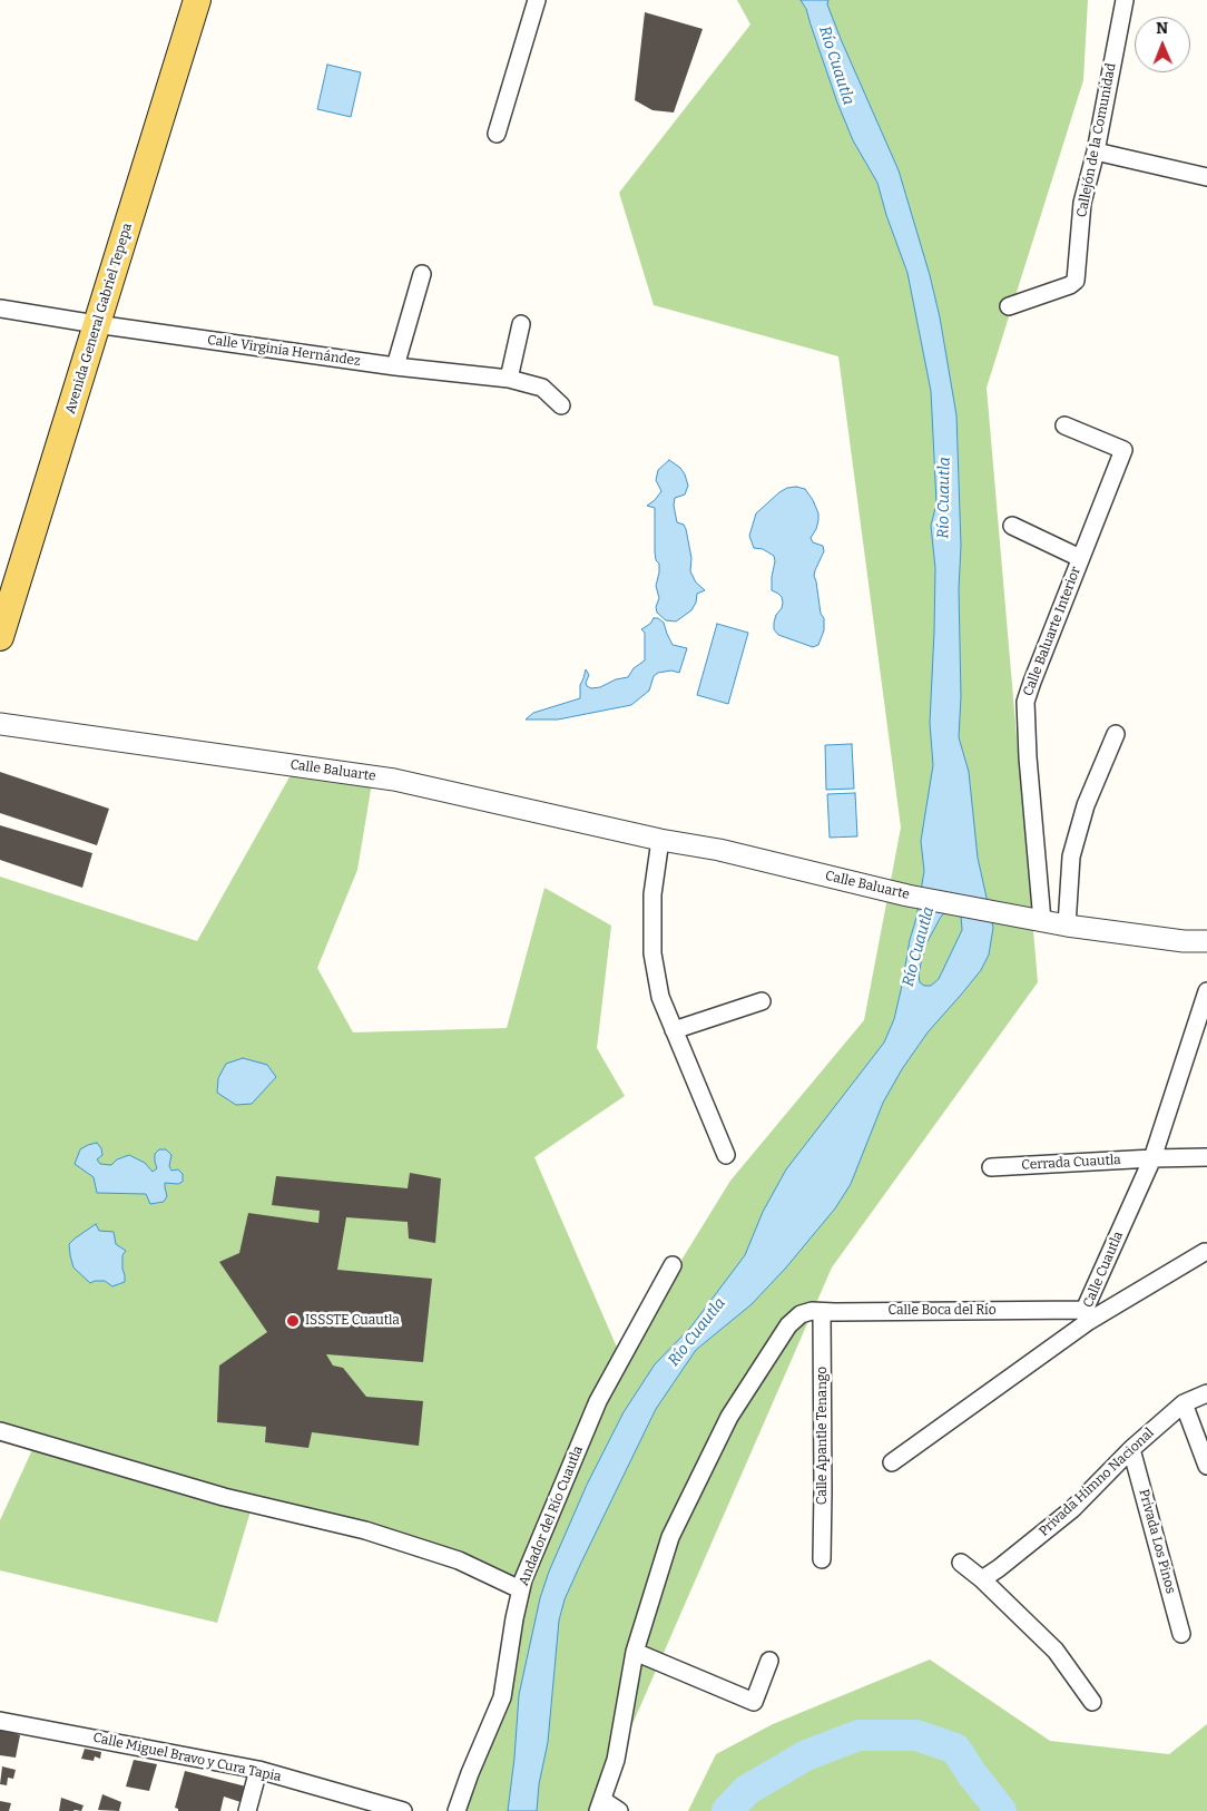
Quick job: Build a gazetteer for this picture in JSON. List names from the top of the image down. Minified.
{"streets":{"main road":["Avenida General Gabriel Tepepa"],"street":["Callejón de la Comunidad","Calle Virginia Hernández","Calle Baluarte Interior","Calle Baluarte","Cerrada Cuautla","Calle Cuautla","Calle Boca del Río","Calle Apantle Tenango","Privada Himno Nacional","Andador del Río Cuautla","Privada Los Pinos","Calle Miguel Bravo y Cura Tapia"]},"crossings":[["Avenida General Gabriel Tepepa","Calle Virginia Hernández"],["Calle Baluarte Interior","Calle Baluarte"],["Cerrada Cuautla","Calle Cuautla"],["Calle Cuautla","Calle Boca del Río"],["Calle Boca del Río","Calle Apantle Tenango"],["Privada Himno Nacional","Privada Los Pinos"]],"water":["Río Cuautla"],"places":["ISSSTE Cuautla"],"north":"top"}
